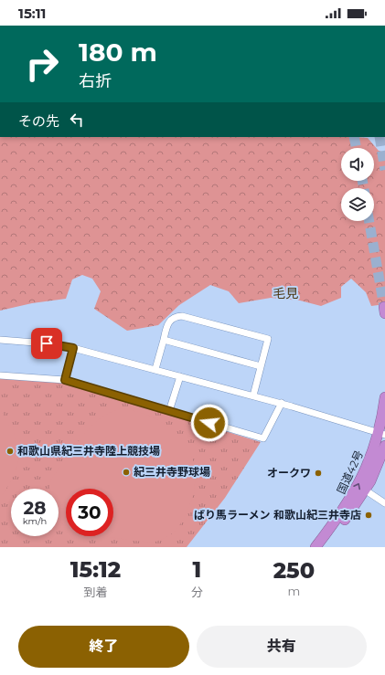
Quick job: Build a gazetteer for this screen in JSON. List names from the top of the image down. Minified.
{"streets":{"highway":["国道42号"]},"districts":["毛見"],"places":["和歌山県紀三井寺陸上競技場","紀三井寺野球場","オークワ","ばり馬ラーメン 和歌山紀三井寺店"],"page":{"status":"15:11","turn":["180 m","右折"],"then":"その先","speed":"28 km/h","limit":"30","eta":["15:12","到着","1","分","250","m"],"buttons":["終了","共有"]}}
